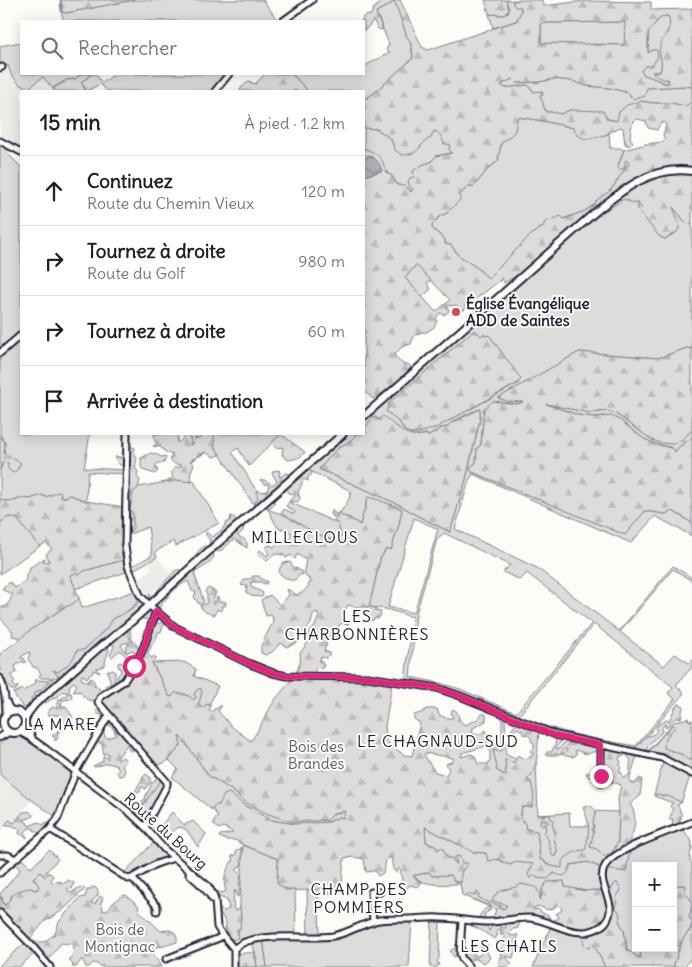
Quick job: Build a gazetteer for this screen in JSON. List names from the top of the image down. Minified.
{"streets":{"street":["Route du Bourg"]},"districts":["MILLECLOUS","LES CHARBONNIÈRES","LA MARE","LE CHAGNAUD-SUD","CHAMP DES POMMIERS","LES CHAILS"],"parks":["Bois des Brandes","Bois de Montignac"],"places":["Église Évangélique ADD de Saintes"],"page":{"search":"Rechercher","heading":["15 min","À pied · 1.2 km"],"list":[["Continuez","Route du Chemin Vieux","120 m"],["Tournez à droite","Route du Golf","980 m"],["Tournez à droite","60 m"],"Arrivée à destination"],"map_buttons":["+","−"]}}
